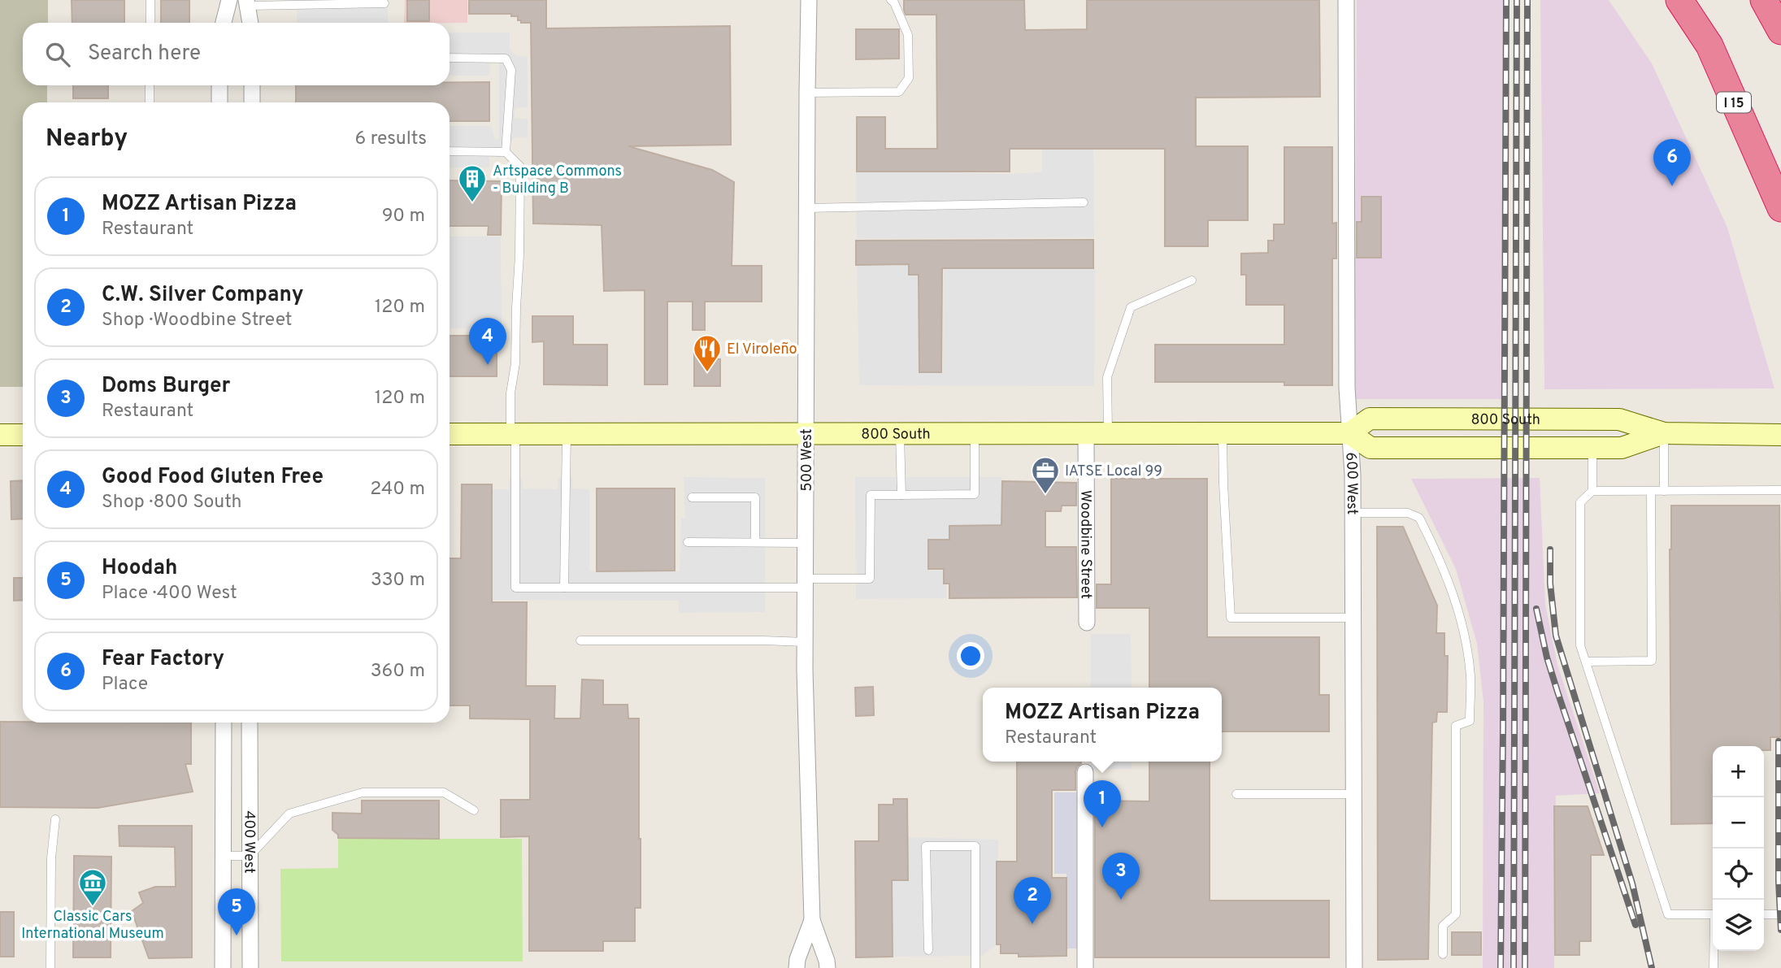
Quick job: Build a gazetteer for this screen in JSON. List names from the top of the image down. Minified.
{"streets":{"highway":["I 15"],"street":["800 South","500 West","600 West","Woodbine Street","400 West"]},"crossings":[["800 South","500 West"],["800 South","600 West"],["800 South","Woodbine Street"]],"places":{"building":["Artspace Commons - Building B"],"restaurant":["El Viroleño"],"office":["IATSE Local 99"],"museum":["Classic Cars International Museum"]},"page":{"search":"Search here","heading":["Nearby","6 results"],"pins":["6","4","1","3","2","5"],"list":[{"mark":"1","name":"MOZZ Artisan Pizza","note":"Restaurant","value":"90 m"},{"mark":"2","name":"C.W. Silver Company","note":"Shop · Woodbine Street","value":"120 m"},{"mark":"3","name":"Doms Burger","note":"Restaurant","value":"120 m"},{"mark":"4","name":"Good Food Gluten Free","note":"Shop · 800 South","value":"240 m"},{"mark":"5","name":"Hoodah","note":"Place · 400 West","value":"330 m"},{"mark":"6","name":"Fear Factory","note":"Place","value":"360 m"}],"popup":["MOZZ Artisan Pizza","Restaurant"],"map_buttons":["+","−"]}}
